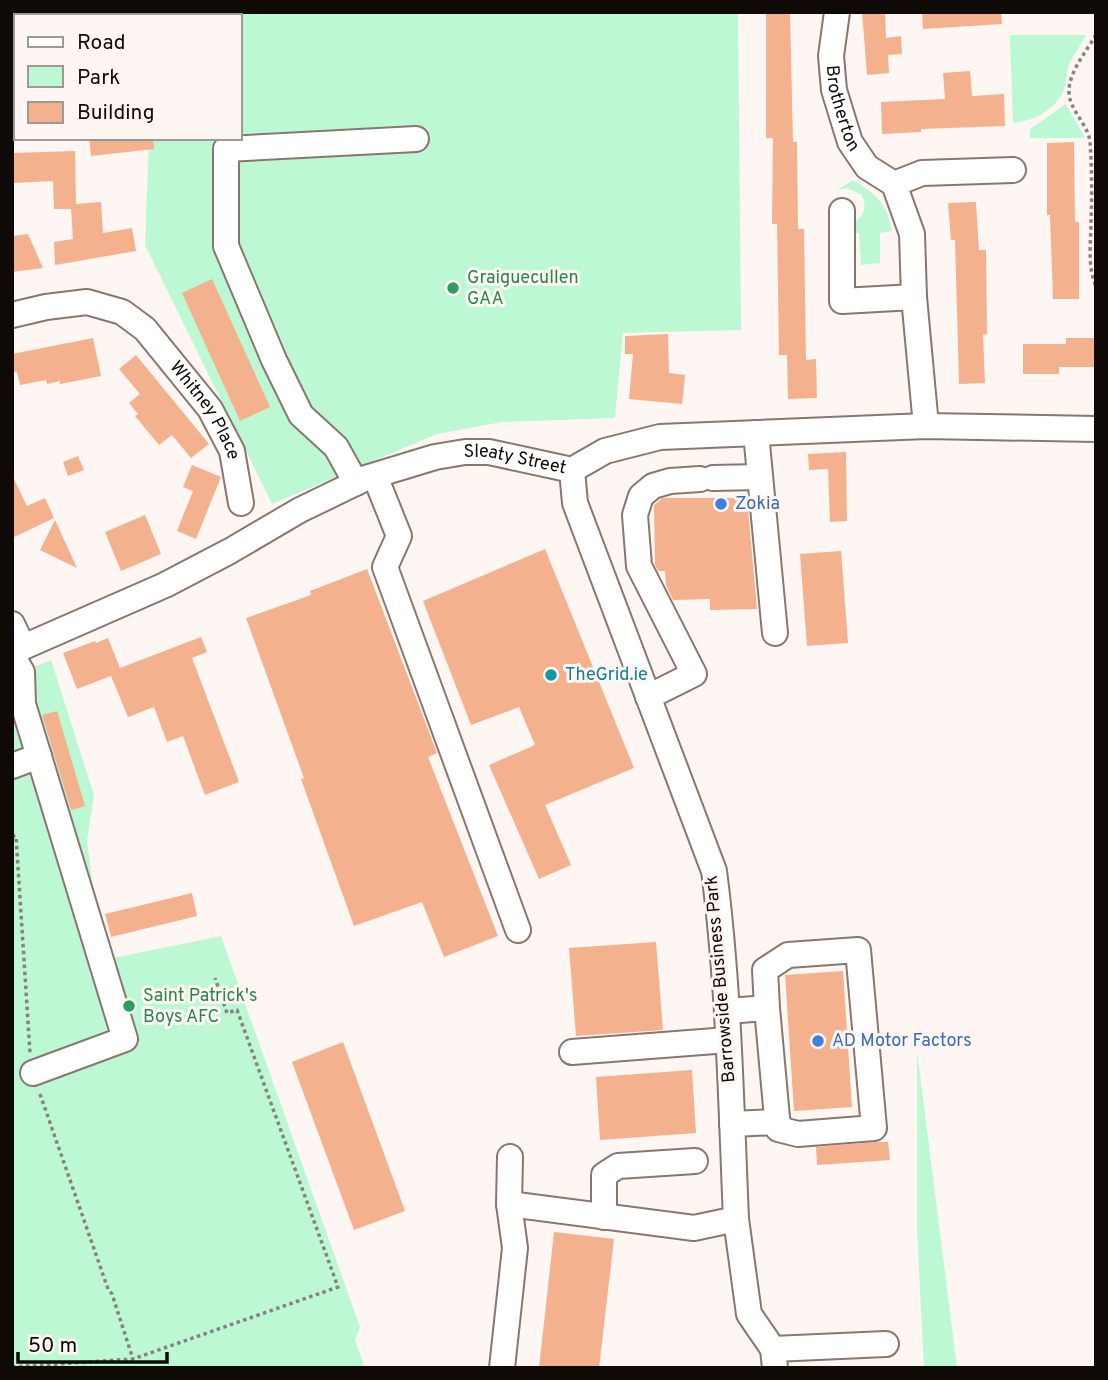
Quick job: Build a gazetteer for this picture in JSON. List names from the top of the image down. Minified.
{"streets":{"street":["Brotherton","Whitney Place","Sleaty Street","Barrowside Business Park"]},"crossings":[["Sleaty Street","Barrowside Business Park"]],"places":["Graiguecullen GAA","Zokia","TheGrid.ie","Saint Patrick's Boys AFC","AD Motor Factors"],"legend":["Road","Park","Building"],"scale_bar":"50 m"}
